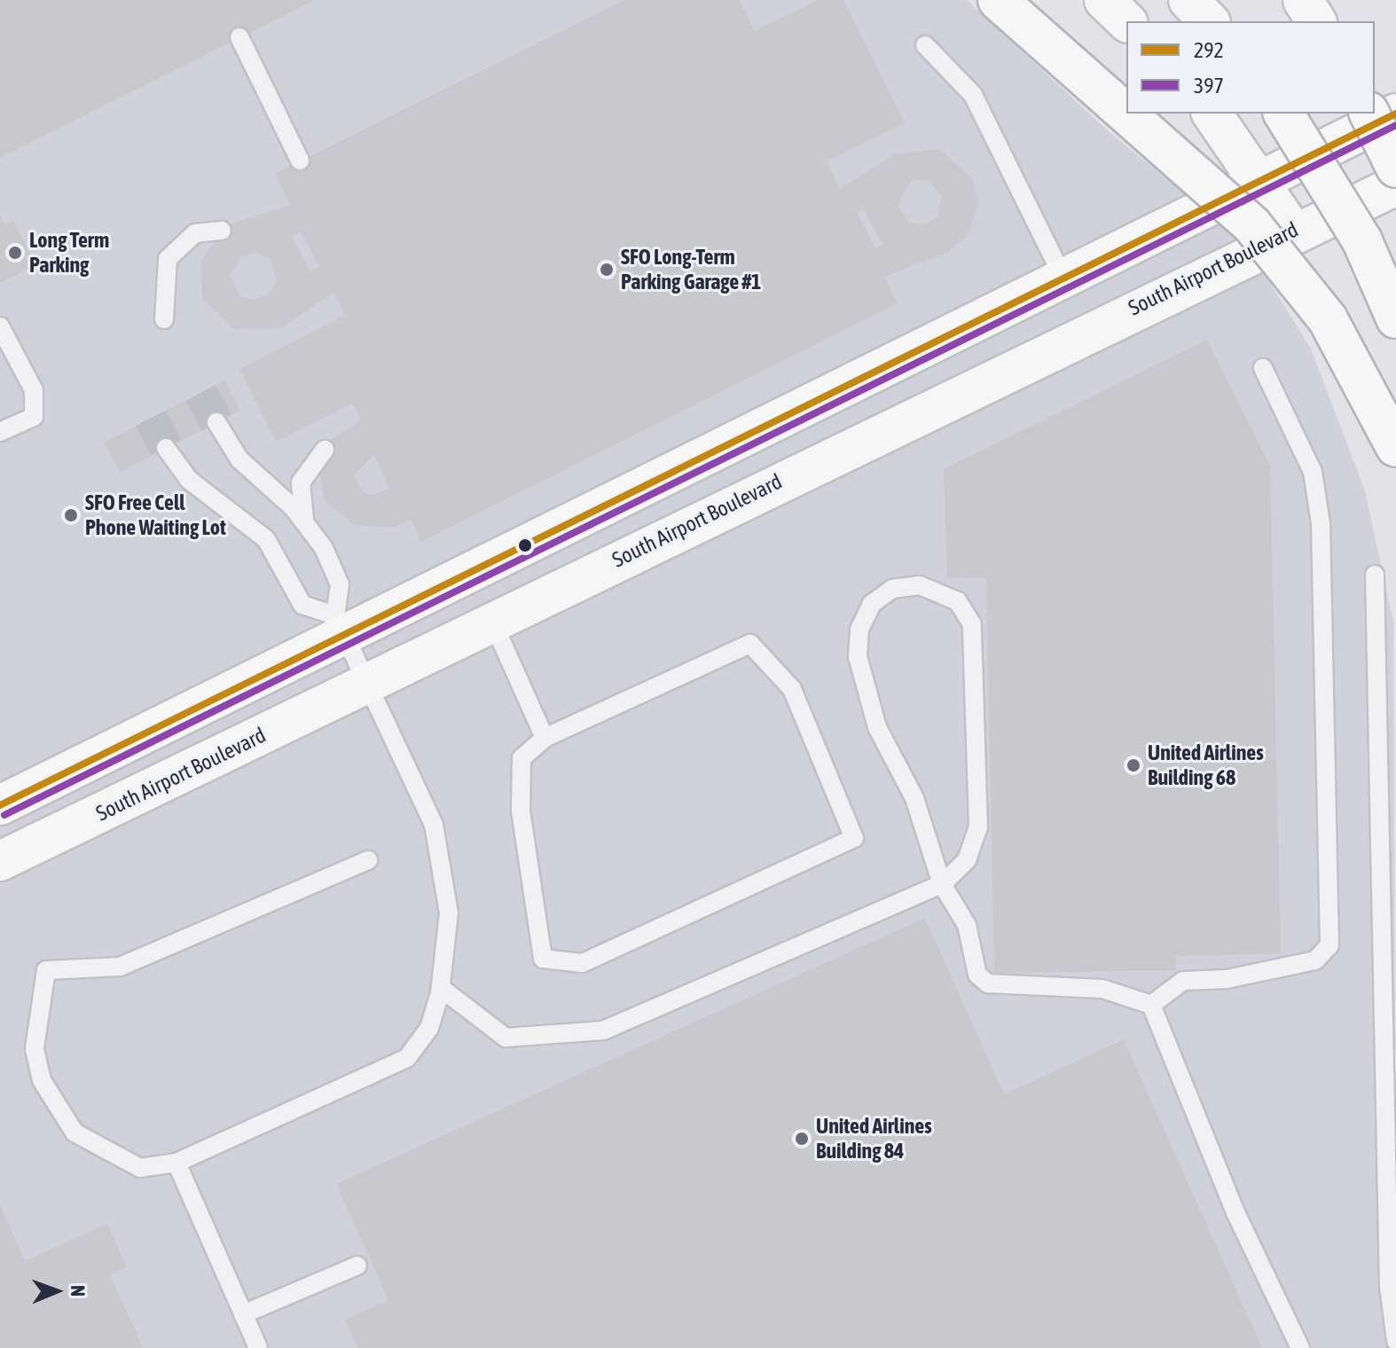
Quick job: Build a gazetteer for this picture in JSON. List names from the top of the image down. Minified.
{"streets":{"main road":["South Airport Boulevard"]},"places":["Long Term Parking","SFO Long-Term Parking Garage #1","SFO Free Cell Phone Waiting Lot","United Airlines Building 68","United Airlines Building 84"],"lines":["transit line 292","transit line 397"],"legend":["292","397"],"north":"right"}
